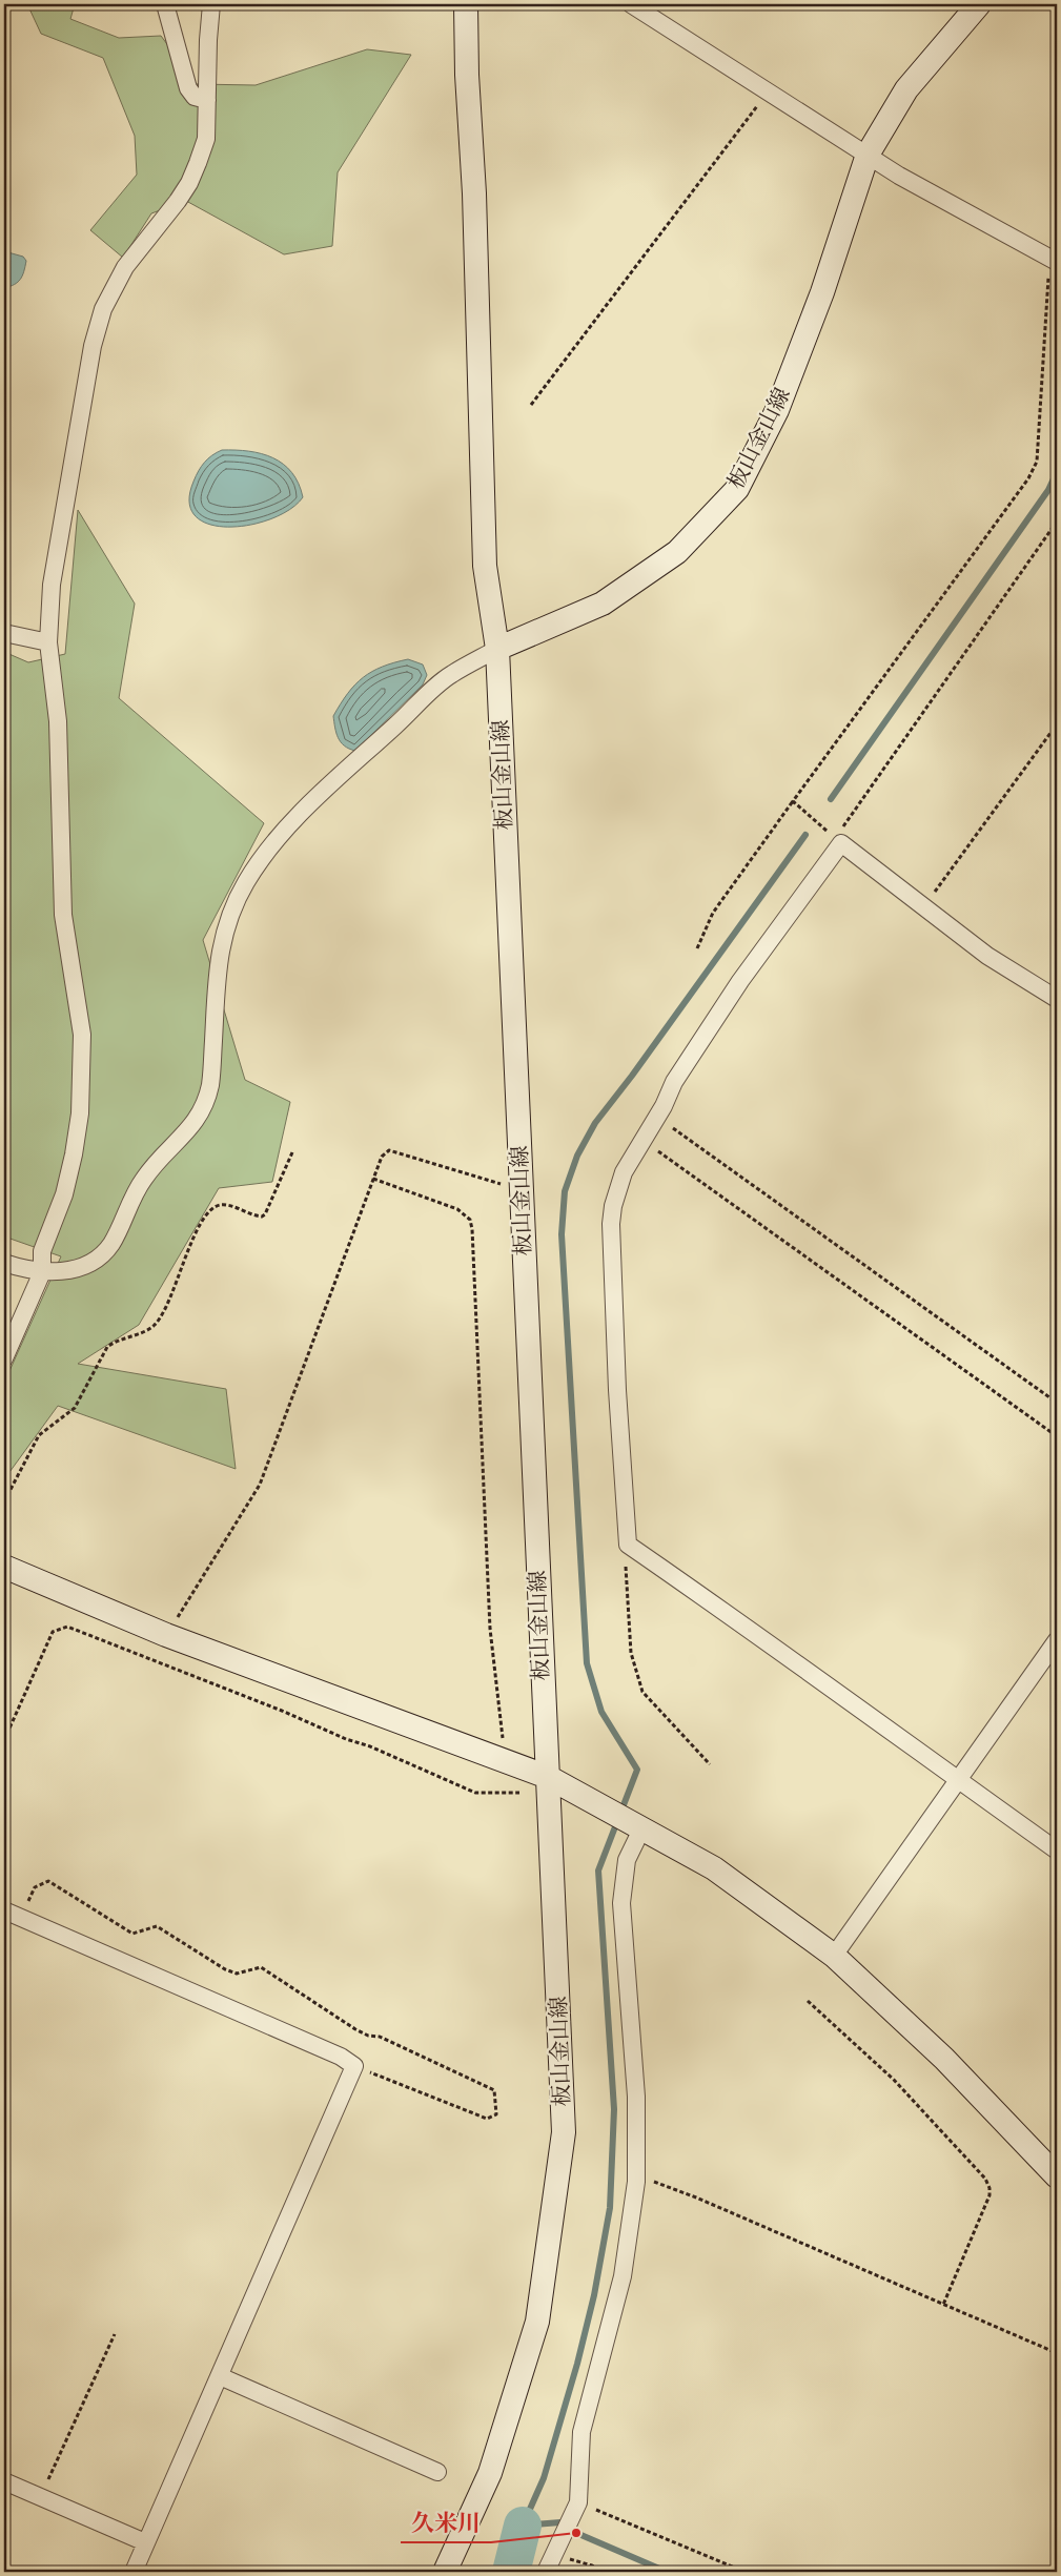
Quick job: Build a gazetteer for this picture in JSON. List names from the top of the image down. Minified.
{"streets":{"main road":["板山金山線"]},"places":["久米川"]}
